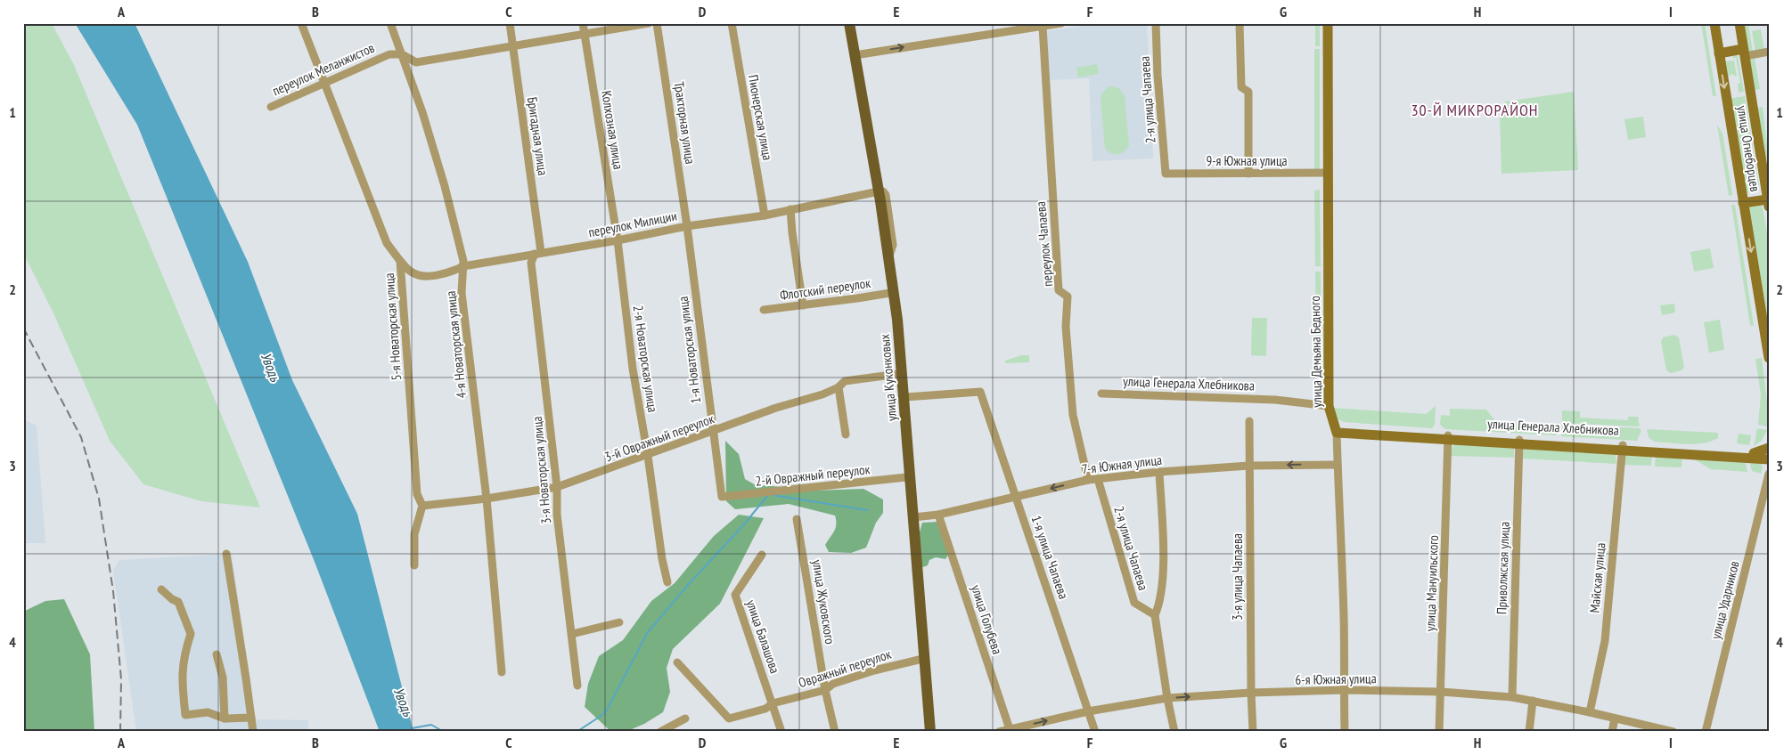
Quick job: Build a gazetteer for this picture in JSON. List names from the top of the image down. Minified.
{"streets":{"main road":["улица Куконковых"],"street":["переулок Меланжистов","2-я улица Чапаева","Пионерская улица","Тракторная улица","Колхозная улица","Бригадная улица","улица Огнеборцев","9-я Южная улица","переулок Милиции","переулок Чапаева","Флотский переулок","5-я Новаторская улица","4-я Новаторская улица","1-я Новаторская улица","улица Демьяна Бедного","2-я Новаторская улица","улица Генерала Хлебникова","3-й Овражный переулок","7-я Южная улица","3-я Новаторская улица","2-й Овражный переулок","1-я улица Чапаева","Приволжская улица","3-я улица Чапаева","Майская улица","улица Мануильского","улица Ударников","улица Жуковского","улица Голубева","улица Балашова","Овражный переулок","6-я Южная улица"]},"crossings":[["переулок Меланжистов","Колхозная улица"],["переулок Меланжистов","Бригадная улица"],["переулок Меланжистов","5-я Новаторская улица"],["переулок Меланжистов","4-я Новаторская улица"],["2-я улица Чапаева","9-я Южная улица"],["2-я улица Чапаева","7-я Южная улица"],["2-я улица Чапаева","6-я Южная улица"],["Пионерская улица","переулок Милиции"],["Тракторная улица","переулок Милиции"],["Тракторная улица","1-я Новаторская улица"],["Колхозная улица","переулок Милиции"],["Колхозная улица","2-я Новаторская улица"],["Бригадная улица","переулок Милиции"],["Бригадная улица","3-я Новаторская улица"],["9-я Южная улица","улица Демьяна Бедного"],["переулок Милиции","5-я Новаторская улица"],["переулок Милиции","4-я Новаторская улица"],["переулок Милиции","1-я Новаторская улица"],["переулок Милиции","2-я Новаторская улица"],["переулок Милиции","улица Куконковых"],["переулок Милиции","3-я Новаторская улица"],["переулок Чапаева","7-я Южная улица"],["Флотский переулок","улица Куконковых"],["5-я Новаторская улица","3-й Овражный переулок"],["4-я Новаторская улица","3-й Овражный переулок"],["1-я Новаторская улица","3-й Овражный переулок"],["1-я Новаторская улица","2-й Овражный переулок"],["улица Демьяна Бедного","улица Генерала Хлебникова"],["улица Демьяна Бедного","7-я Южная улица"],["улица Демьяна Бедного","6-я Южная улица"],["2-я Новаторская улица","3-й Овражный переулок"],["улица Куконковых","3-й Овражный переулок"],["улица Куконковых","7-я Южная улица"],["улица Куконковых","2-й Овражный переулок"],["улица Куконковых","1-я улица Чапаева"],["улица Куконковых","Овражный переулок"],["улица Генерала Хлебникова","Приволжская улица"],["улица Генерала Хлебникова","Майская улица"],["улица Генерала Хлебникова","улица Мануильского"],["3-й Овражный переулок","3-я Новаторская улица"],["7-я Южная улица","1-я улица Чапаева"],["7-я Южная улица","3-я улица Чапаева"],["7-я Южная улица","улица Голубева"],["1-я улица Чапаева","6-я Южная улица"],["Приволжская улица","6-я Южная улица"],["3-я улица Чапаева","6-я Южная улица"],["Майская улица","6-я Южная улица"],["улица Мануильского","6-я Южная улица"],["улица Жуковского","Овражный переулок"],["улица Голубева","6-я Южная улица"],["улица Балашова","Овражный переулок"]],"one_way":["7-я Южная улица"],"districts":["30-Й МИКРОРАЙОН"],"water":["Уводь"],"grid":{"columns":["A","B","C","D","E","F","G","H","I"],"rows":["1","2","3","4"]}}
